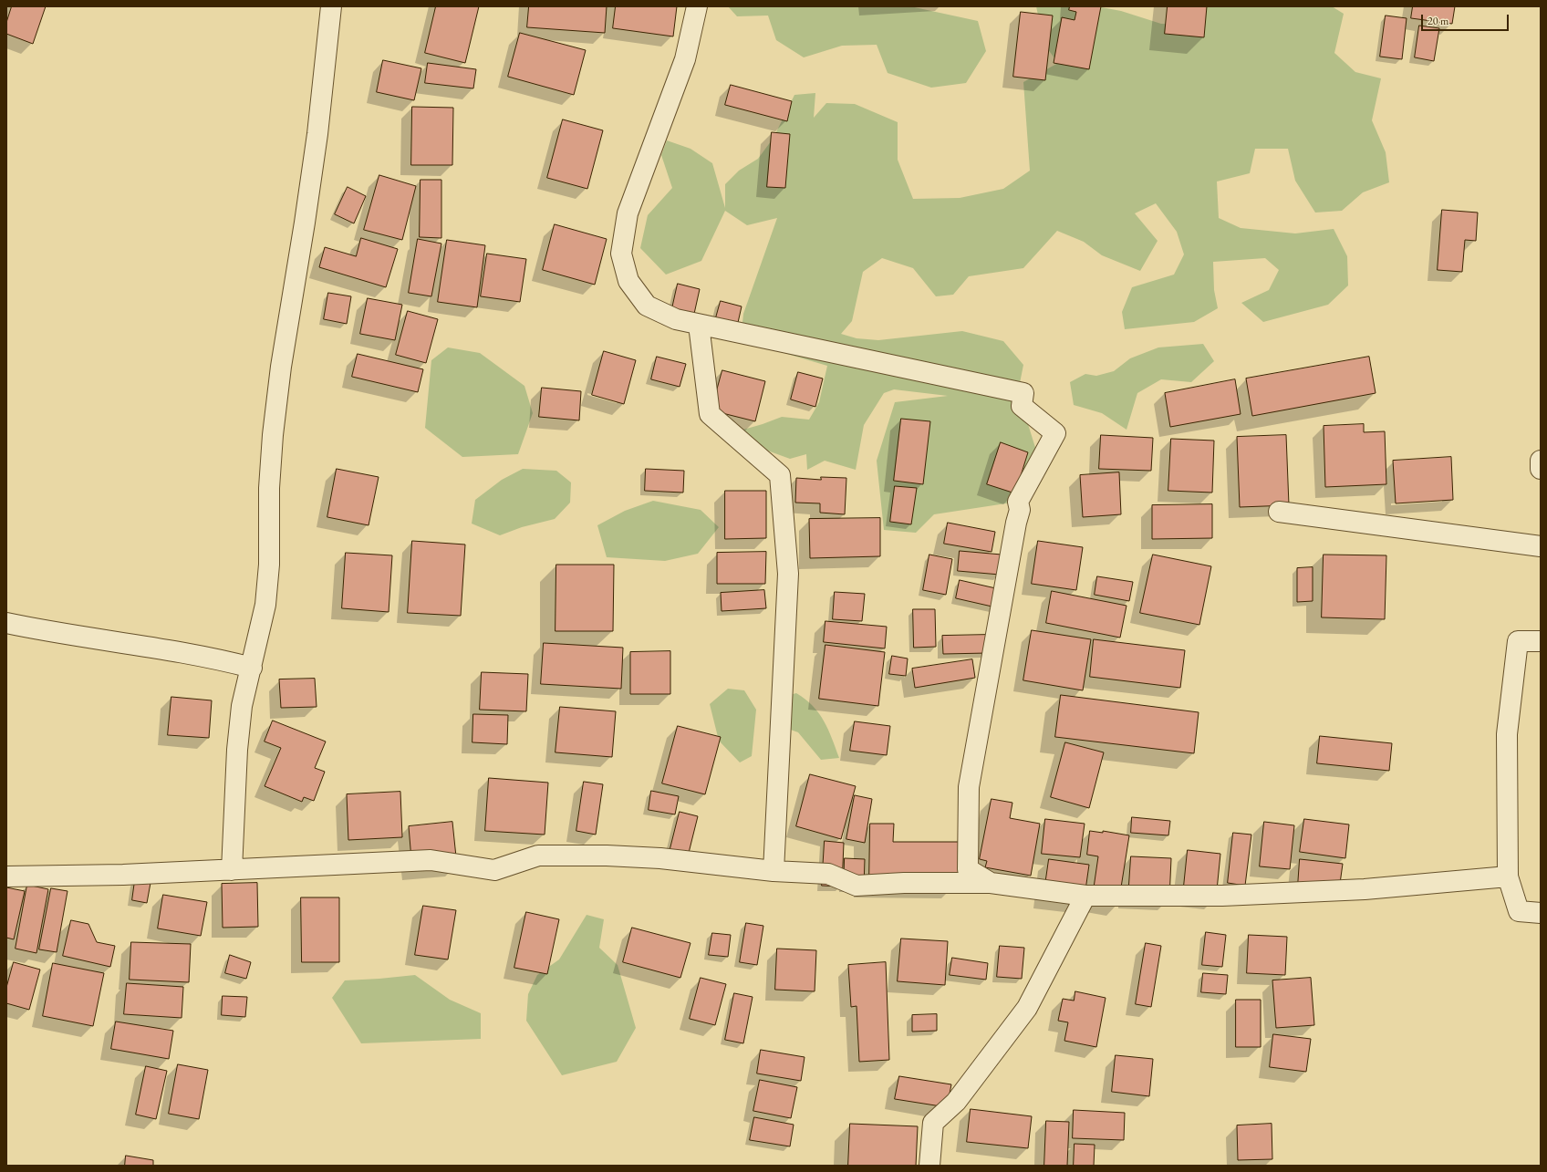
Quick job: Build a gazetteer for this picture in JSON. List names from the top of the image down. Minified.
{"scale_bar":"20 m"}
